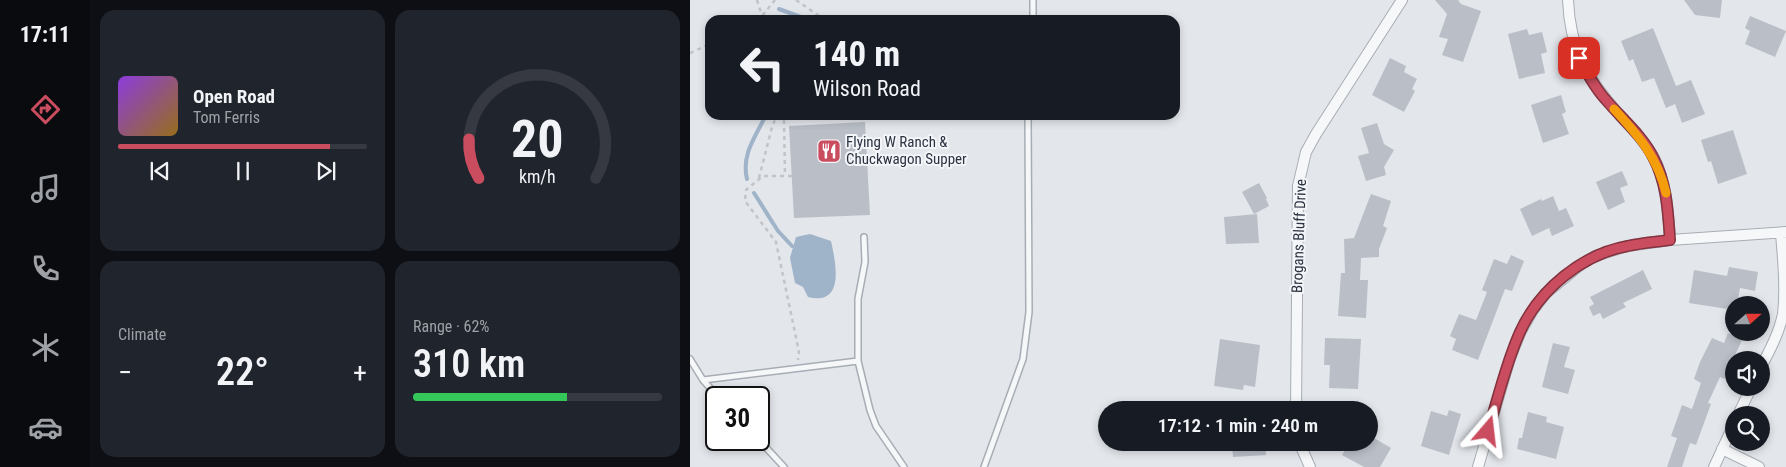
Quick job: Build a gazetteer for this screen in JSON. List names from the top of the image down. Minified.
{"streets":{"street":["Brogans Bluff Drive"]},"places":{"restaurant":["Flying W Ranch & Chuckwagon Supper"]},"north":"right","page":{"tabs":"17:11","turn":["140 m","Wilson Road"],"song":["Open Road","Tom Ferris"],"tile":["Climate",["Range · 62%","310 km"]],"heat":["−","22°","+"],"limit":"30","trip":"17:12 · 1 min · 240 m","gauge":["20","km/h"]}}
